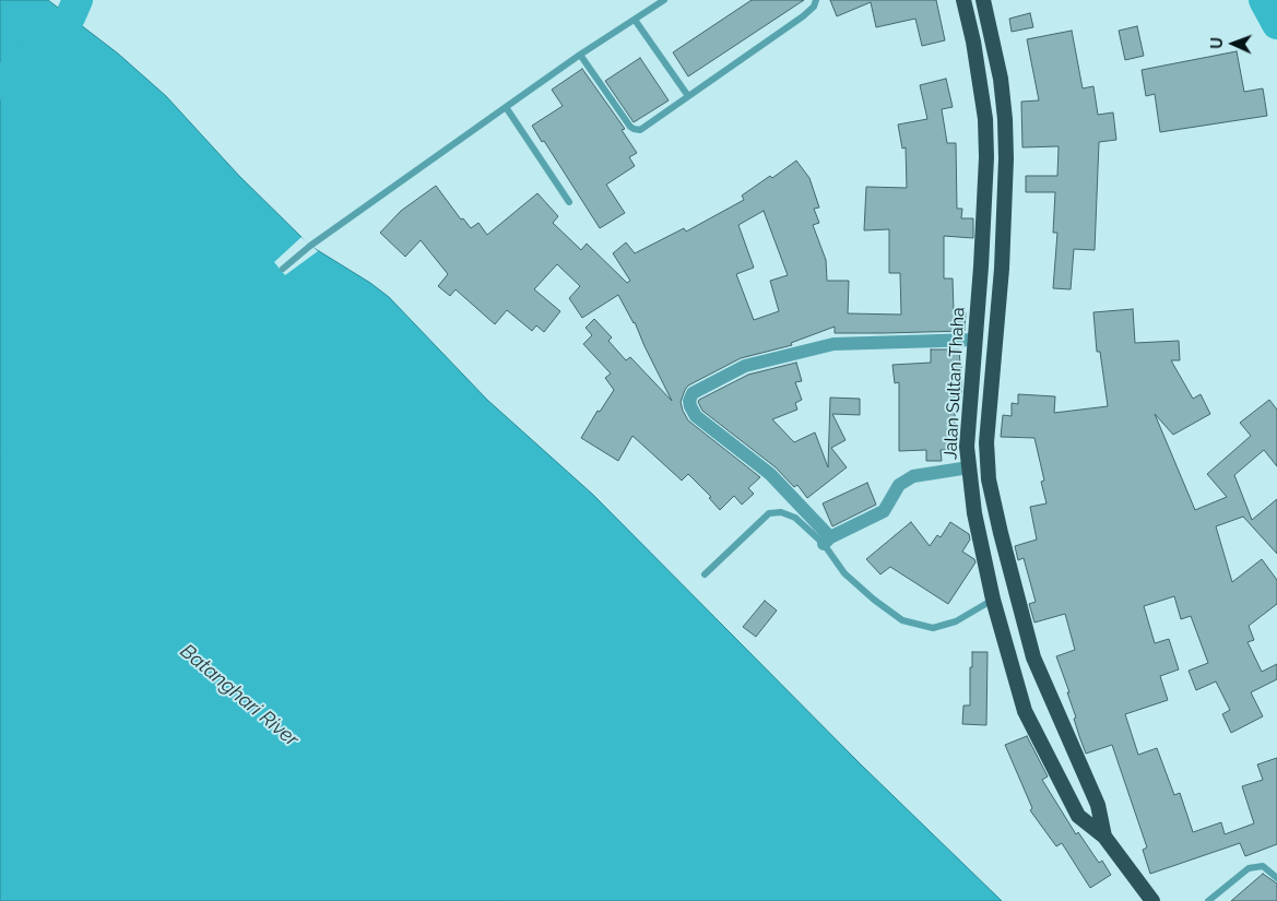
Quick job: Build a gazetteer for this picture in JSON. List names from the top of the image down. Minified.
{"streets":{"highway":["Jalan Sultan Thaha"]},"water":["Batanghari River"],"north":"left"}
